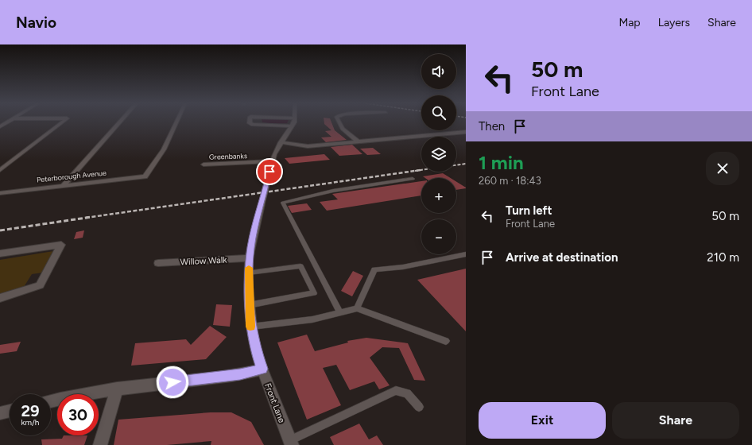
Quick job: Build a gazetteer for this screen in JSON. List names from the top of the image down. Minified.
{"streets":{"street":["Greenbanks","Peterborough Avenue","Willow Walk","Front Lane"]},"crossings":[["Greenbanks","Front Lane"],["Willow Walk","Front Lane"]],"page":{"header":"Navio","nav":["Map","Layers","Share"],"turn":["50 m","Front Lane"],"map_buttons":["+","−"],"then":"Then","heading":["1 min","260 m · 18:43"],"list":[{"name":"Turn left","note":"Front Lane","value":"50 m"},{"name":"Arrive at destination","value":"210 m"}],"speed":"29 km/h","limit":"30","buttons":["Exit","Share"]}}
